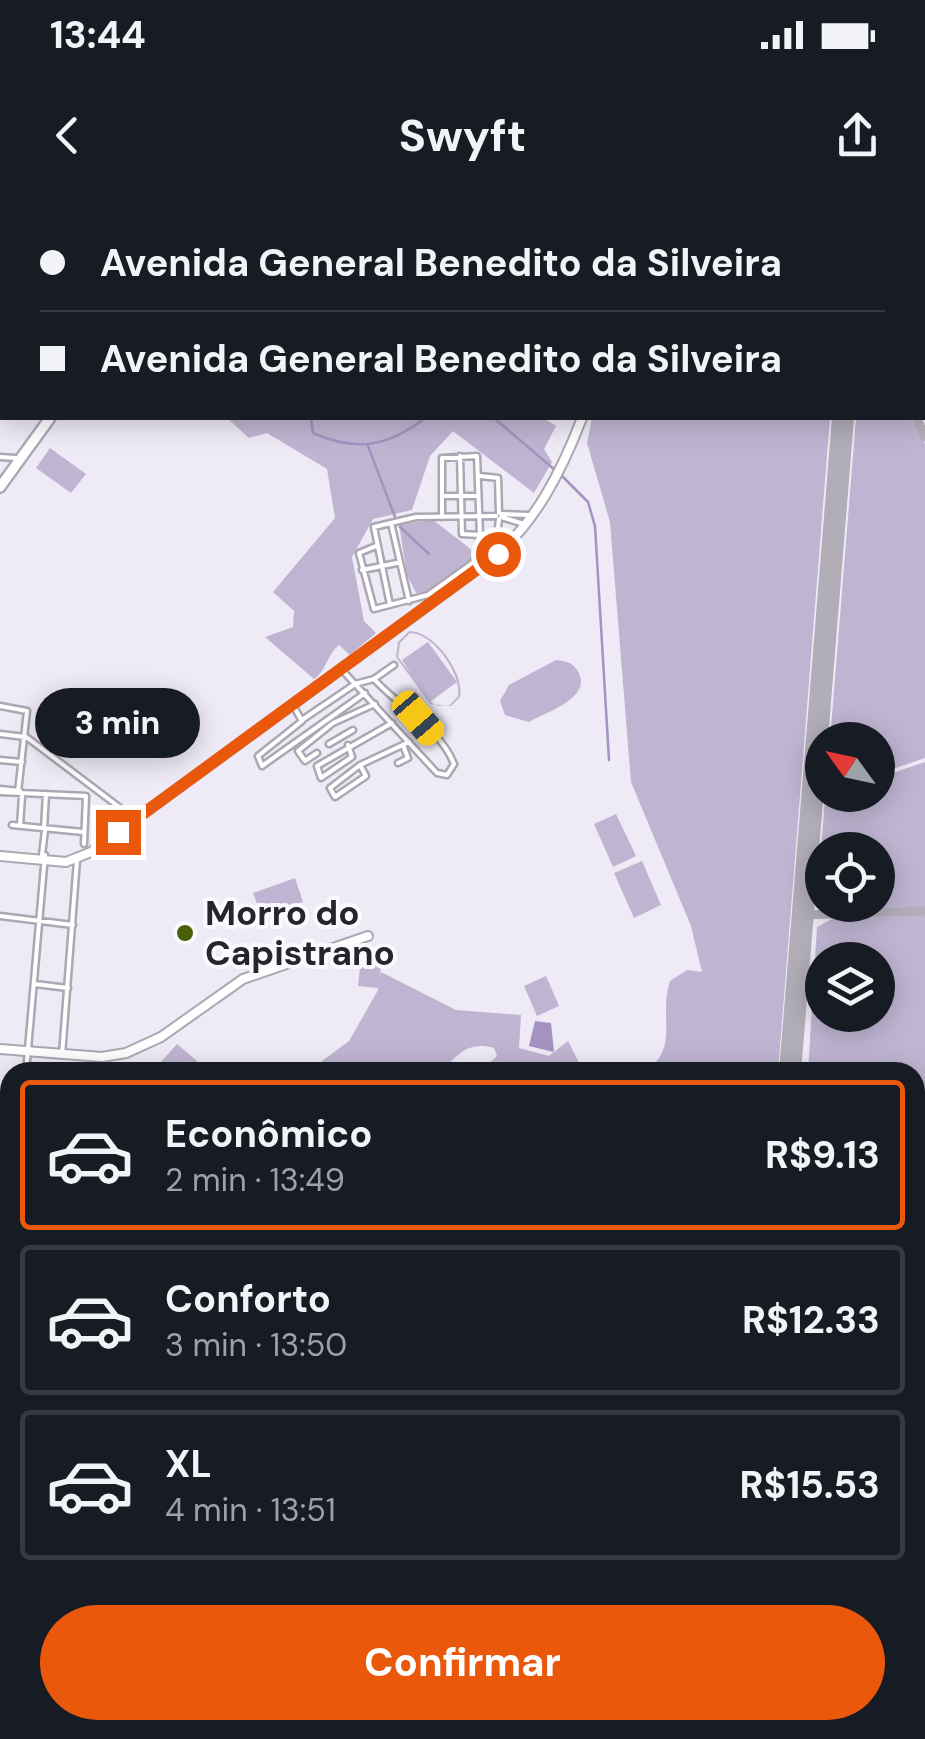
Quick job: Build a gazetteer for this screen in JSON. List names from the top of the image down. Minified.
{"places":["Morro do Capistrano"],"north":"top left","page":{"status":"13:44","header":"Swyft","banner":["Avenida General Benedito da Silveira","Avenida General Benedito da Silveira"],"bubble":"3 min","list":[{"name":"Econômico","note":"2 min · 13:49","value":"R$9.13"},{"name":"Conforto","note":"3 min · 13:50","value":"R$12.33"},{"name":"XL","note":"4 min · 13:51","value":"R$15.53"}],"buttons":"Confirmar"}}
